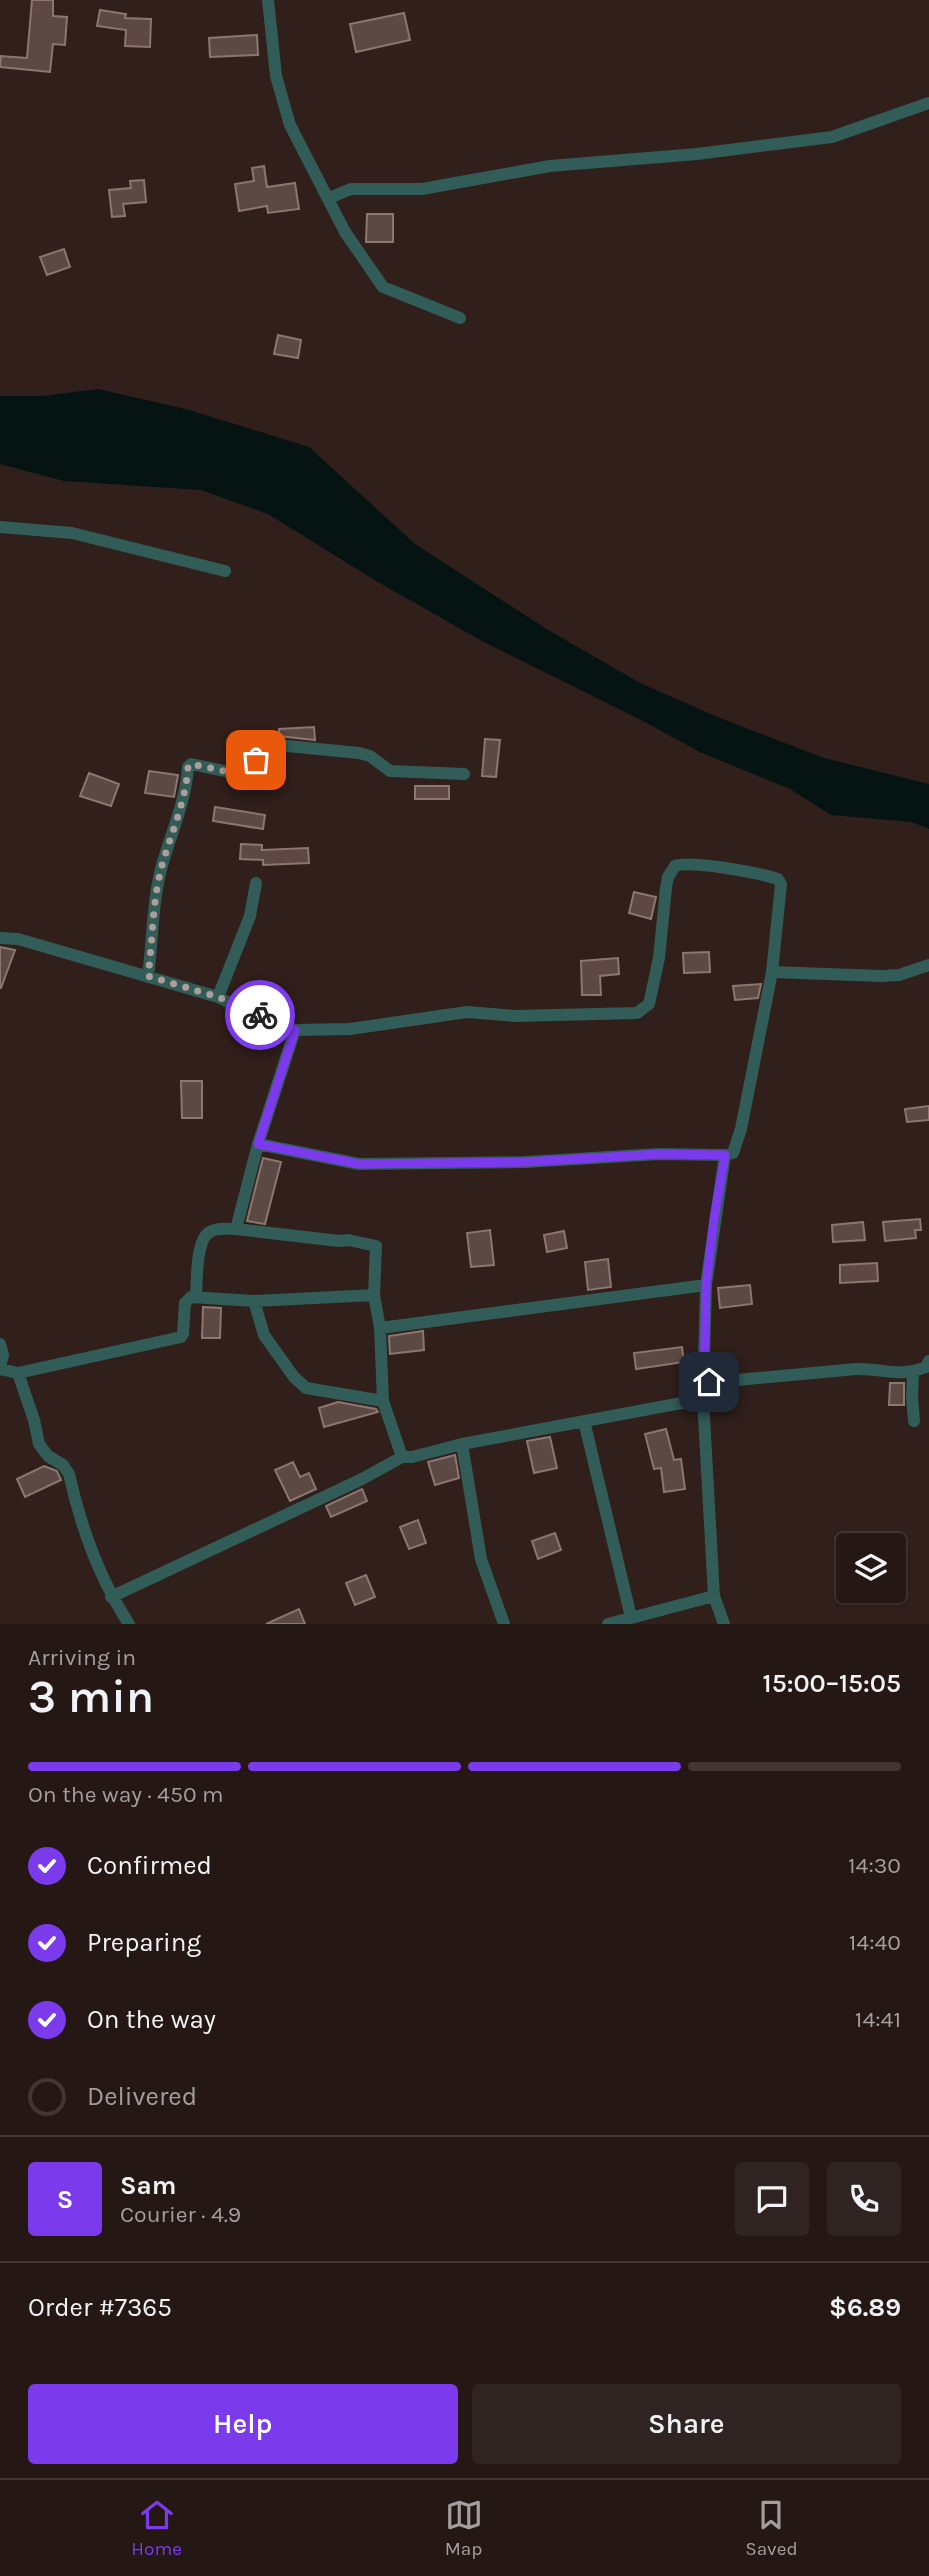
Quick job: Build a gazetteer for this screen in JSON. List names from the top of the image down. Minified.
{"page":{"heading":["3 min","Arriving in","15:00–15:05"],"panel":["Sam","Courier · 4.9","Order #7365","$6.89"],"bar":"On the way · 450 m","list":[["Confirmed","14:30"],["Preparing","14:40"],["On the way","14:41"],"Delivered"],"round":"S","buttons":["Help","Share"],"tabs":["Home","Map","Saved"]}}
